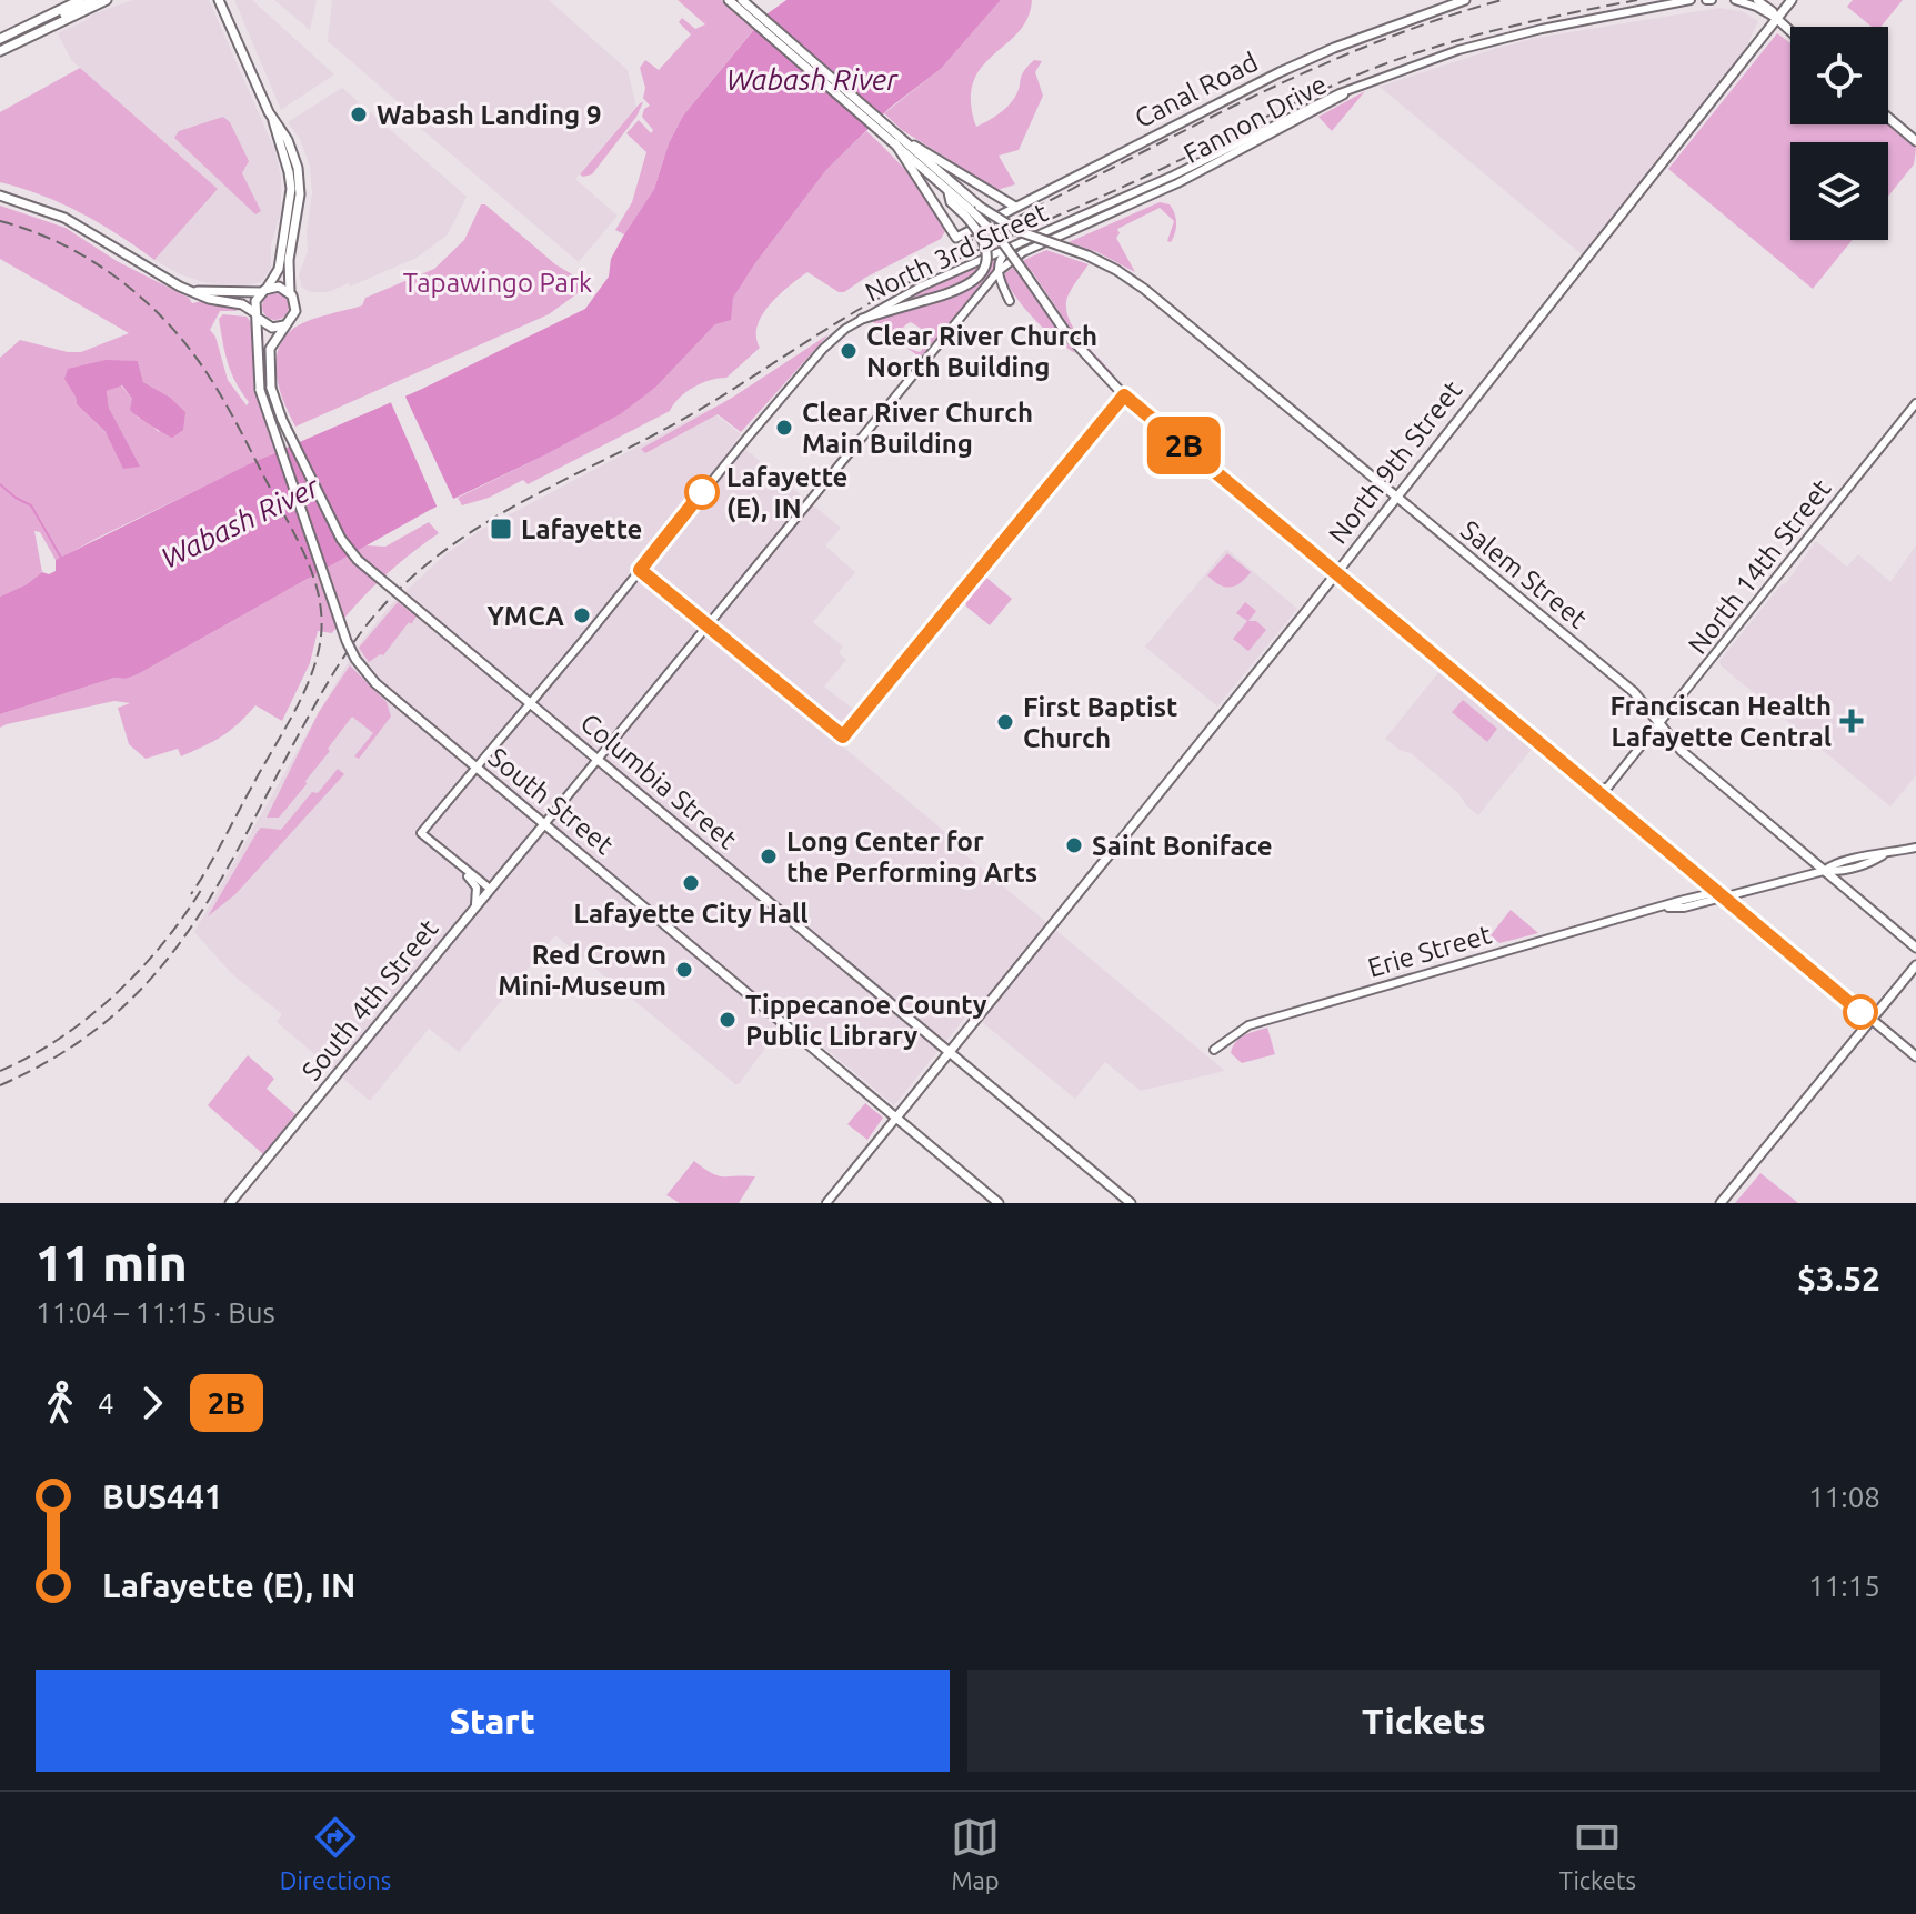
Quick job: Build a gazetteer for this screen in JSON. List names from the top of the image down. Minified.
{"streets":{"main road":["Canal Road","North 9th Street","Salem Street","Columbia Street","South Street","South 4th Street"],"street":["Fannon Drive","North 3rd Street","North 14th Street","Erie Street"]},"crossings":[["Fannon Drive","North 3rd Street"],["North 3rd Street","Columbia Street"],["North 3rd Street","South Street"],["North 9th Street","Salem Street"],["North 9th Street","Columbia Street"],["North 9th Street","South Street"],["North 14th Street","Salem Street"],["Salem Street","Erie Street"],["Columbia Street","South Street"],["South Street","South 4th Street"]],"water":["Wabash River"],"parks":["Tapawingo Park"],"places":{"other":["Wabash Landing 9","Clear River Church North Building","Clear River Church Main Building","Lafayette (E), IN","YMCA","First Baptist Church","Saint Boniface","Long Center for the Performing Arts","Lafayette City Hall","Red Crown Mini-Museum","Tippecanoe County Public Library"],"transit":["Lafayette"],"health":["Franciscan Health Lafayette Central"]},"lines":["bus line 2B"],"page":{"on_map":"2B","heading":["11 min","11:04 – 11:15 · Bus","$3.52"],"legs":["4","2B"],"list":[{"name":"BUS441","value":"11:08"},{"name":"Lafayette (E), IN","value":"11:15"}],"buttons":["Start","Tickets"],"tabs":["Directions","Map","Tickets"]}}
